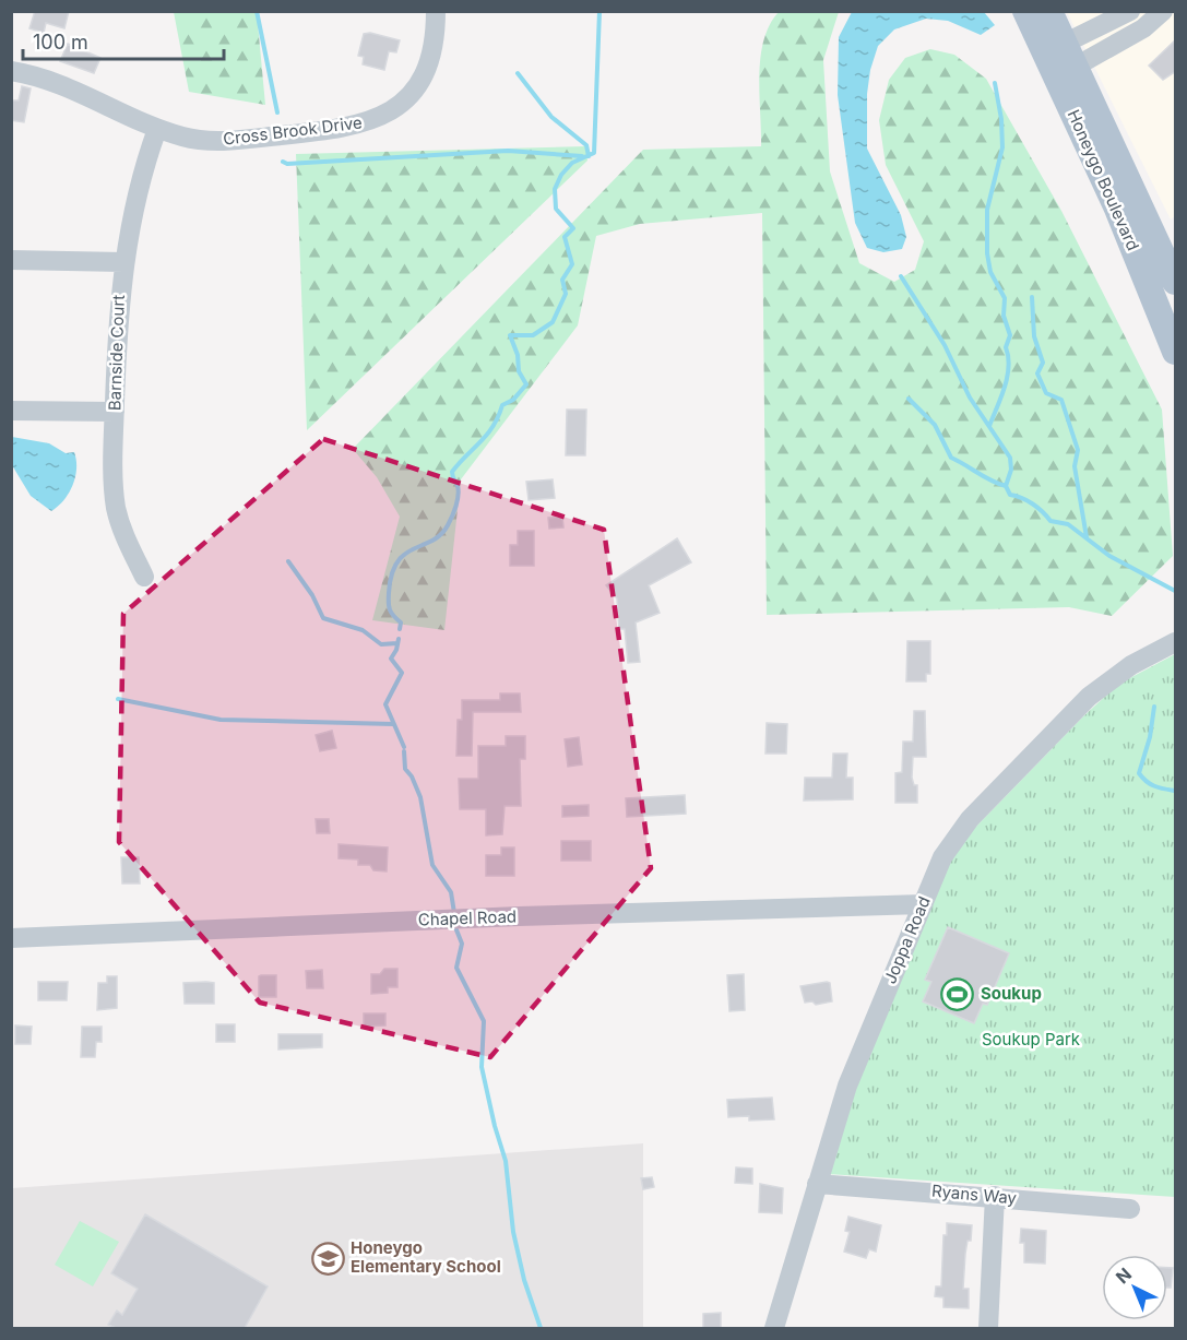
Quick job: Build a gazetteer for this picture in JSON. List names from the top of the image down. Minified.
{"streets":{"main road":["Honeygo Boulevard"],"street":["Cross Brook Drive","Barnside Court","Chapel Road","Joppa Road","Ryans Way"]},"crossings":[["Cross Brook Drive","Barnside Court"],["Chapel Road","Joppa Road"],["Joppa Road","Ryans Way"]],"parks":["Soukup Park"],"places":{"sports":["Soukup"],"school or university":["Honeygo Elementary School"]},"scale_bar":"100 m","north":"top left"}
